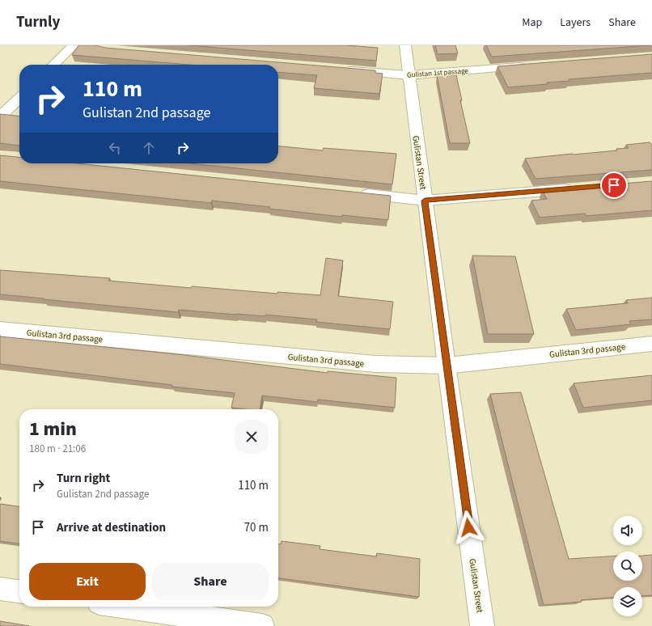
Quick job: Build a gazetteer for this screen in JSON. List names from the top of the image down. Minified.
{"streets":{"street":["Gulistan 1st passage","Gulistan Street","Gulistan 3rd passage"]},"crossings":[["Gulistan 1st passage","Gulistan Street"],["Gulistan Street","Gulistan 3rd passage"]],"page":{"header":"Turnly","nav":["Map","Layers","Share"],"turn":["110 m","Gulistan 2nd passage"],"heading":["1 min","180 m · 21:06"],"list":[{"name":"Turn right","note":"Gulistan 2nd passage","value":"110 m"},{"name":"Arrive at destination","value":"70 m"}],"buttons":["Exit","Share"]}}
